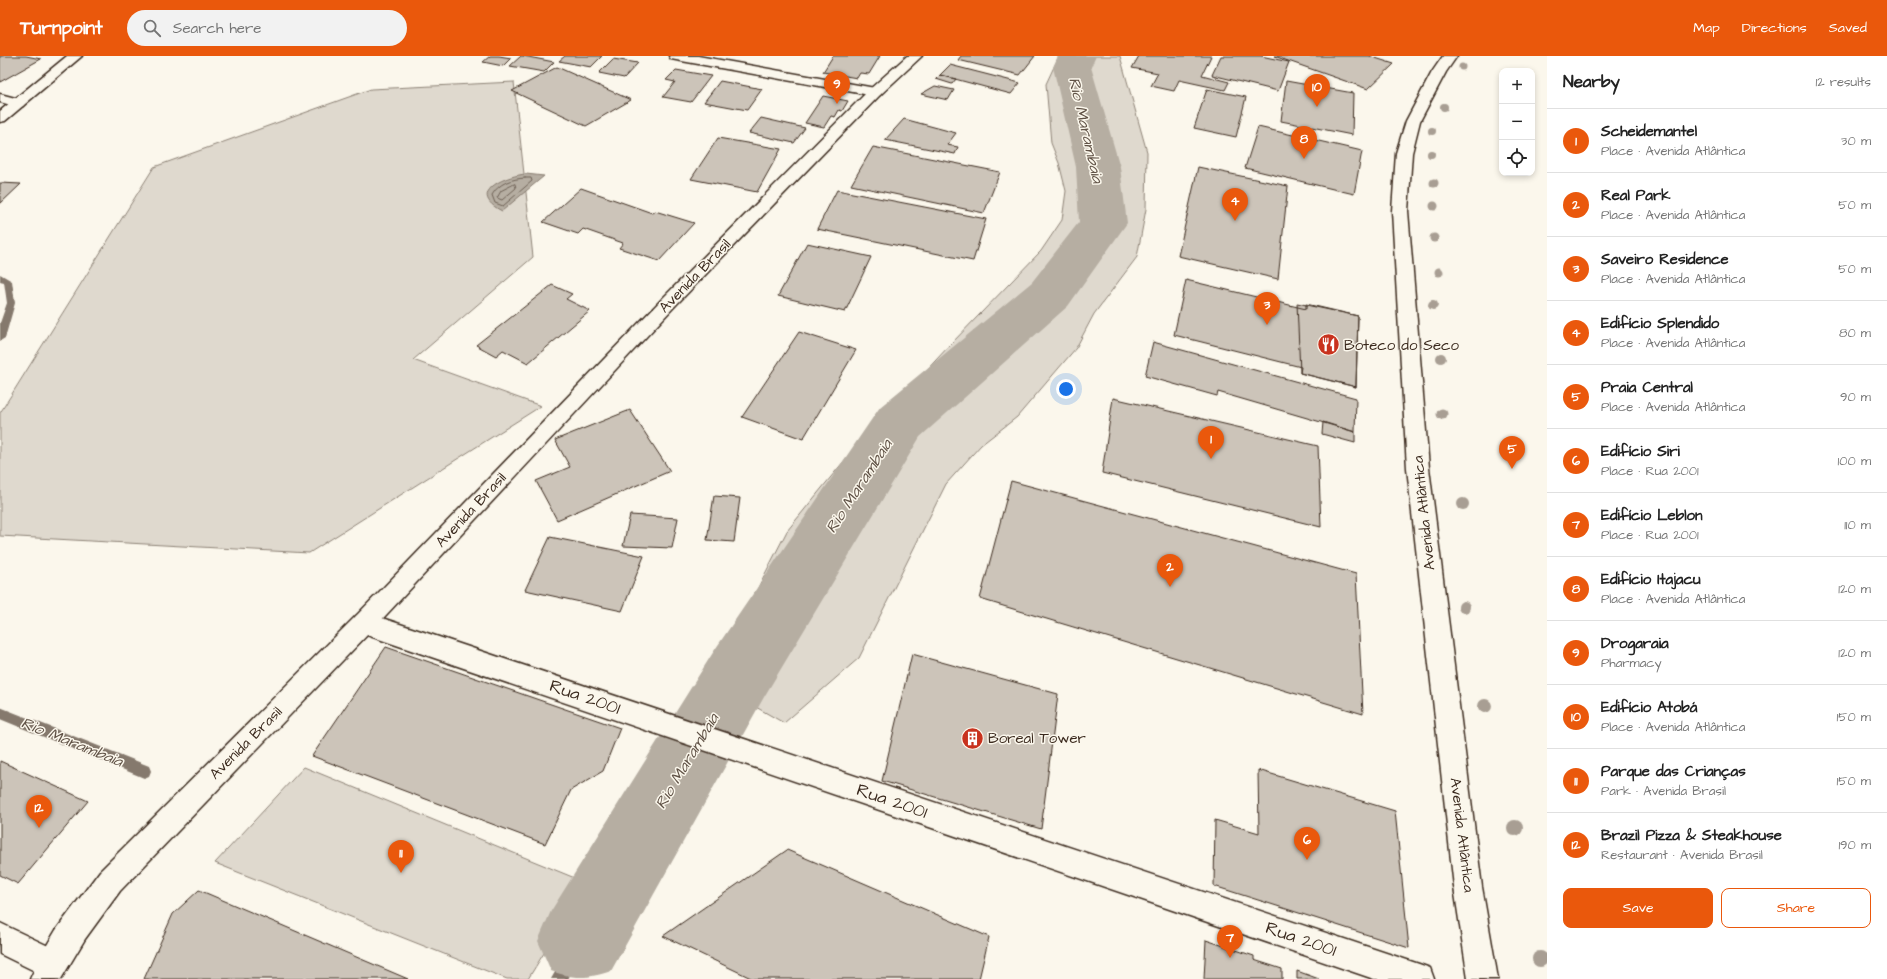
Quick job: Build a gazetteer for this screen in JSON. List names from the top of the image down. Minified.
{"streets":{"main road":["Avenida Brasil","Avenida Atlântica","Rua 2001"]},"crossings":[["Avenida Brasil","Rua 2001"]],"water":["Rio Marambaia"],"places":{"restaurant":["Boteco do Seco"],"building":["Boreal Tower"]},"page":{"header":"Turnpoint","search":"Search here","nav":["Map","Directions","Saved"],"heading":["Nearby","12 results"],"map_buttons":["+","−"],"pins":["9","10","8","4","3","1","5","2","12","6","11","7"],"list":[{"mark":"1","name":"Scheidemantel","note":"Place · Avenida Atlântica","value":"30 m"},{"mark":"2","name":"Real Park","note":"Place · Avenida Atlântica","value":"50 m"},{"mark":"3","name":"Saveiro Residence","note":"Place · Avenida Atlântica","value":"50 m"},{"mark":"4","name":"Edifício Splendido","note":"Place · Avenida Atlântica","value":"80 m"},{"mark":"5","name":"Praia Central","note":"Place · Avenida Atlântica","value":"90 m"},{"mark":"6","name":"Edifício Siri","note":"Place · Rua 2001","value":"100 m"},{"mark":"7","name":"Edifício Leblon","note":"Place · Rua 2001","value":"110 m"},{"mark":"8","name":"Edifício Itajacu","note":"Place · Avenida Atlântica","value":"120 m"},{"mark":"9","name":"Drogaraia","note":"Pharmacy","value":"120 m"},{"mark":"10","name":"Edifício Atobá","note":"Place · Avenida Atlântica","value":"150 m"},{"mark":"11","name":"Parque das Crianças","note":"Park · Avenida Brasil","value":"150 m"},{"mark":"12","name":"Brazil Pizza & Steakhouse","note":"Restaurant · Avenida Brasil","value":"190 m"}],"buttons":["Save","Share"]}}
